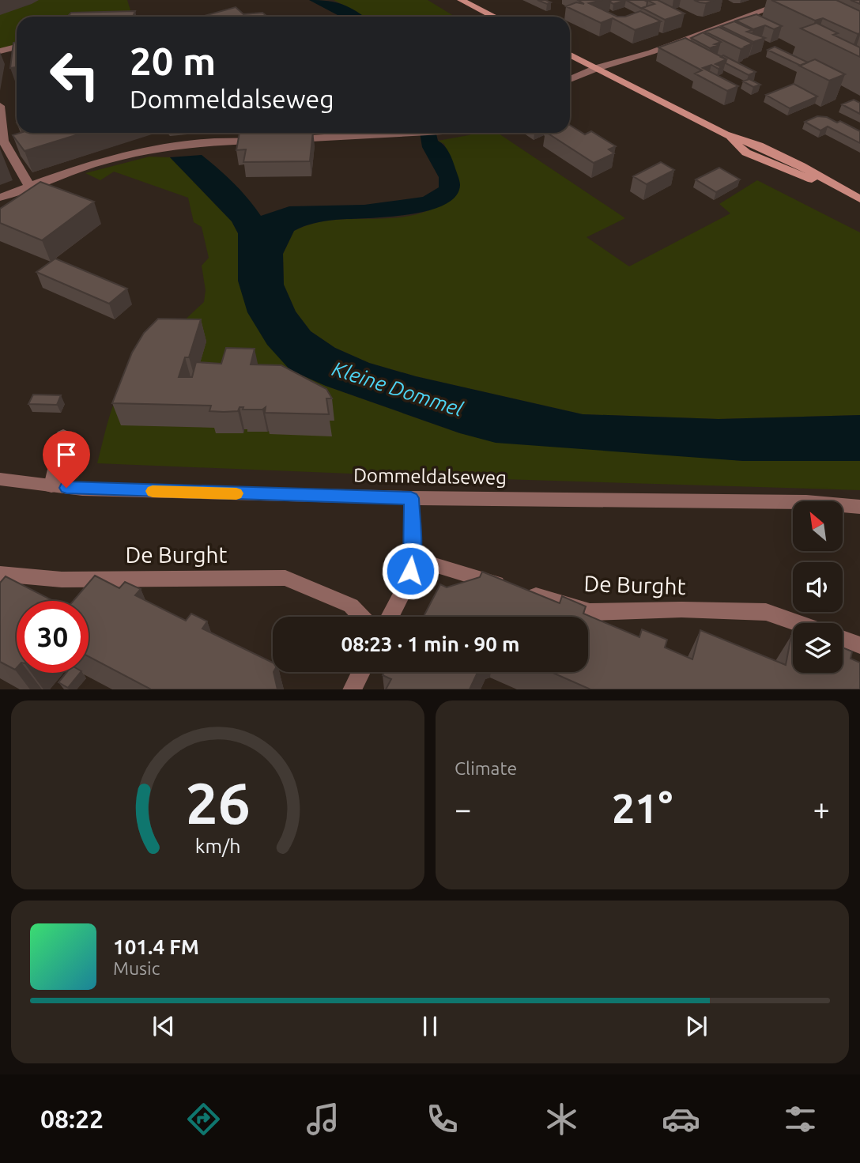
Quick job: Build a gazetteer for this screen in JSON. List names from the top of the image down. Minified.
{"streets":{"street":["Dommeldalseweg","De Burght"]},"water":["Kleine Dommel"],"north":"top left","page":{"turn":["20 m","Dommeldalseweg"],"limit":"30","trip":"08:23 · 1 min · 90 m","tile":"Climate","heat":["−","21°","+"],"song":["101.4 FM","Music"],"tabs":"08:22","gauge":["26","km/h"]}}
